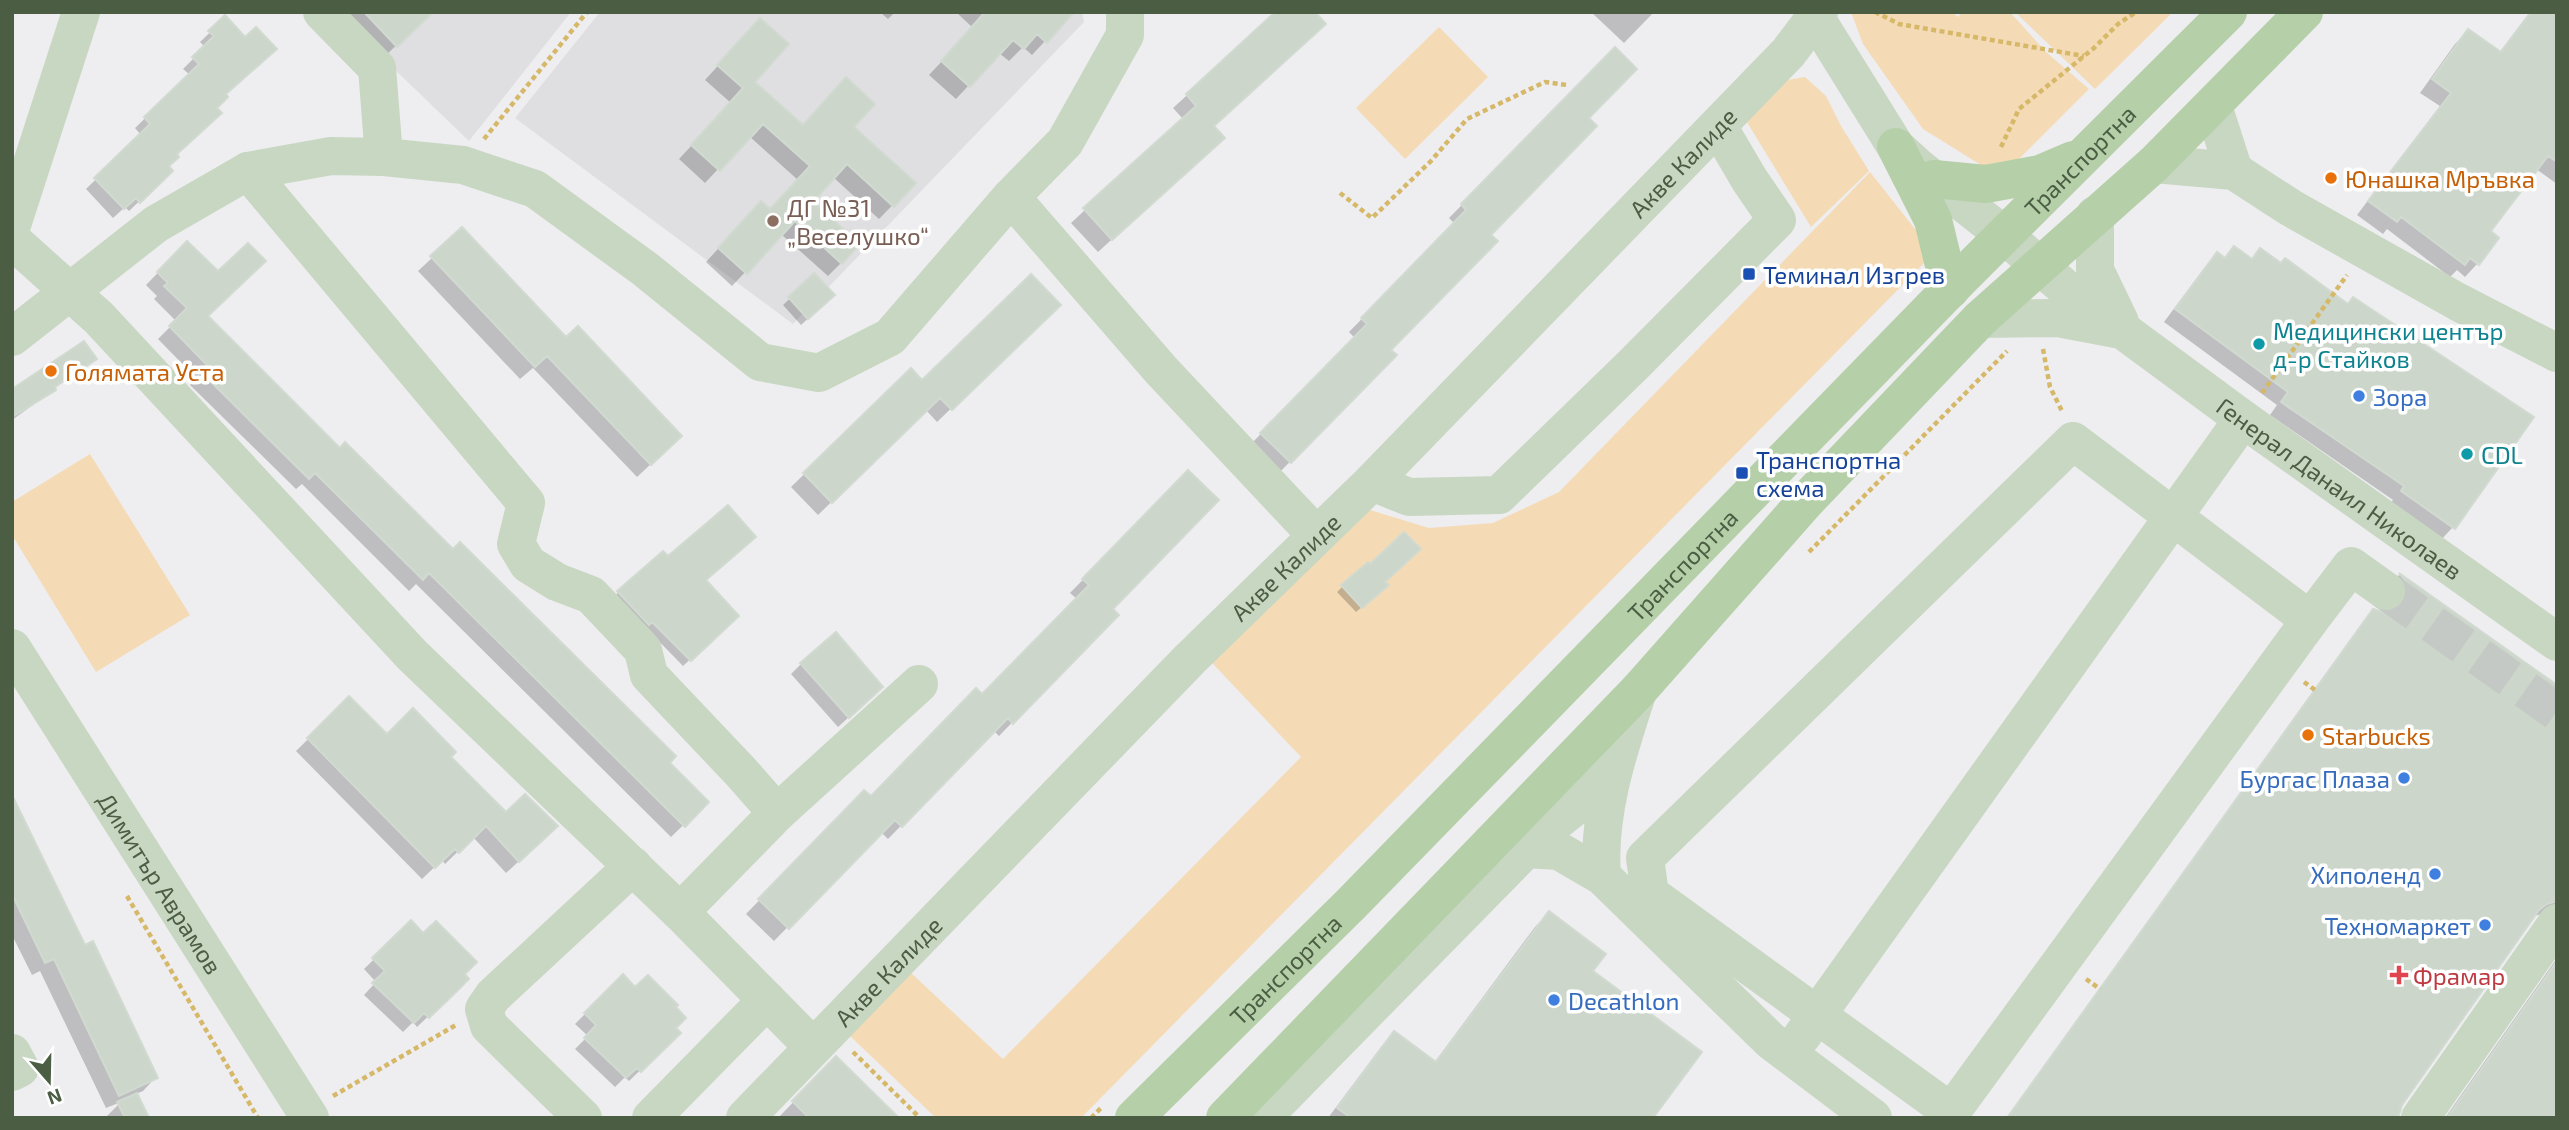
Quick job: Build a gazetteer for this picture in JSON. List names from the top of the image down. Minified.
{"streets":{"main road":["Транспортна"],"street":["Акве Калиде","Генерал Данаил Николаев","Димитър Аврамов"]},"crossings":[["Транспортна","Генерал Данаил Николаев"],["Акве Калиде","Генерал Данаил Николаев"]],"places":{"other":["Юнашка Мръвка","ДГ №31 „Веселушко“","Медицински център д-р Стайков","Голямата Уста","Зора","CDL","Starbucks","Бургас Плаза","Хиполенд","Техномаркет","Decathlon"],"transit":["Теминал Изгрев","Транспортна схема"],"health":["Фрамар"]},"north":"bottom"}
